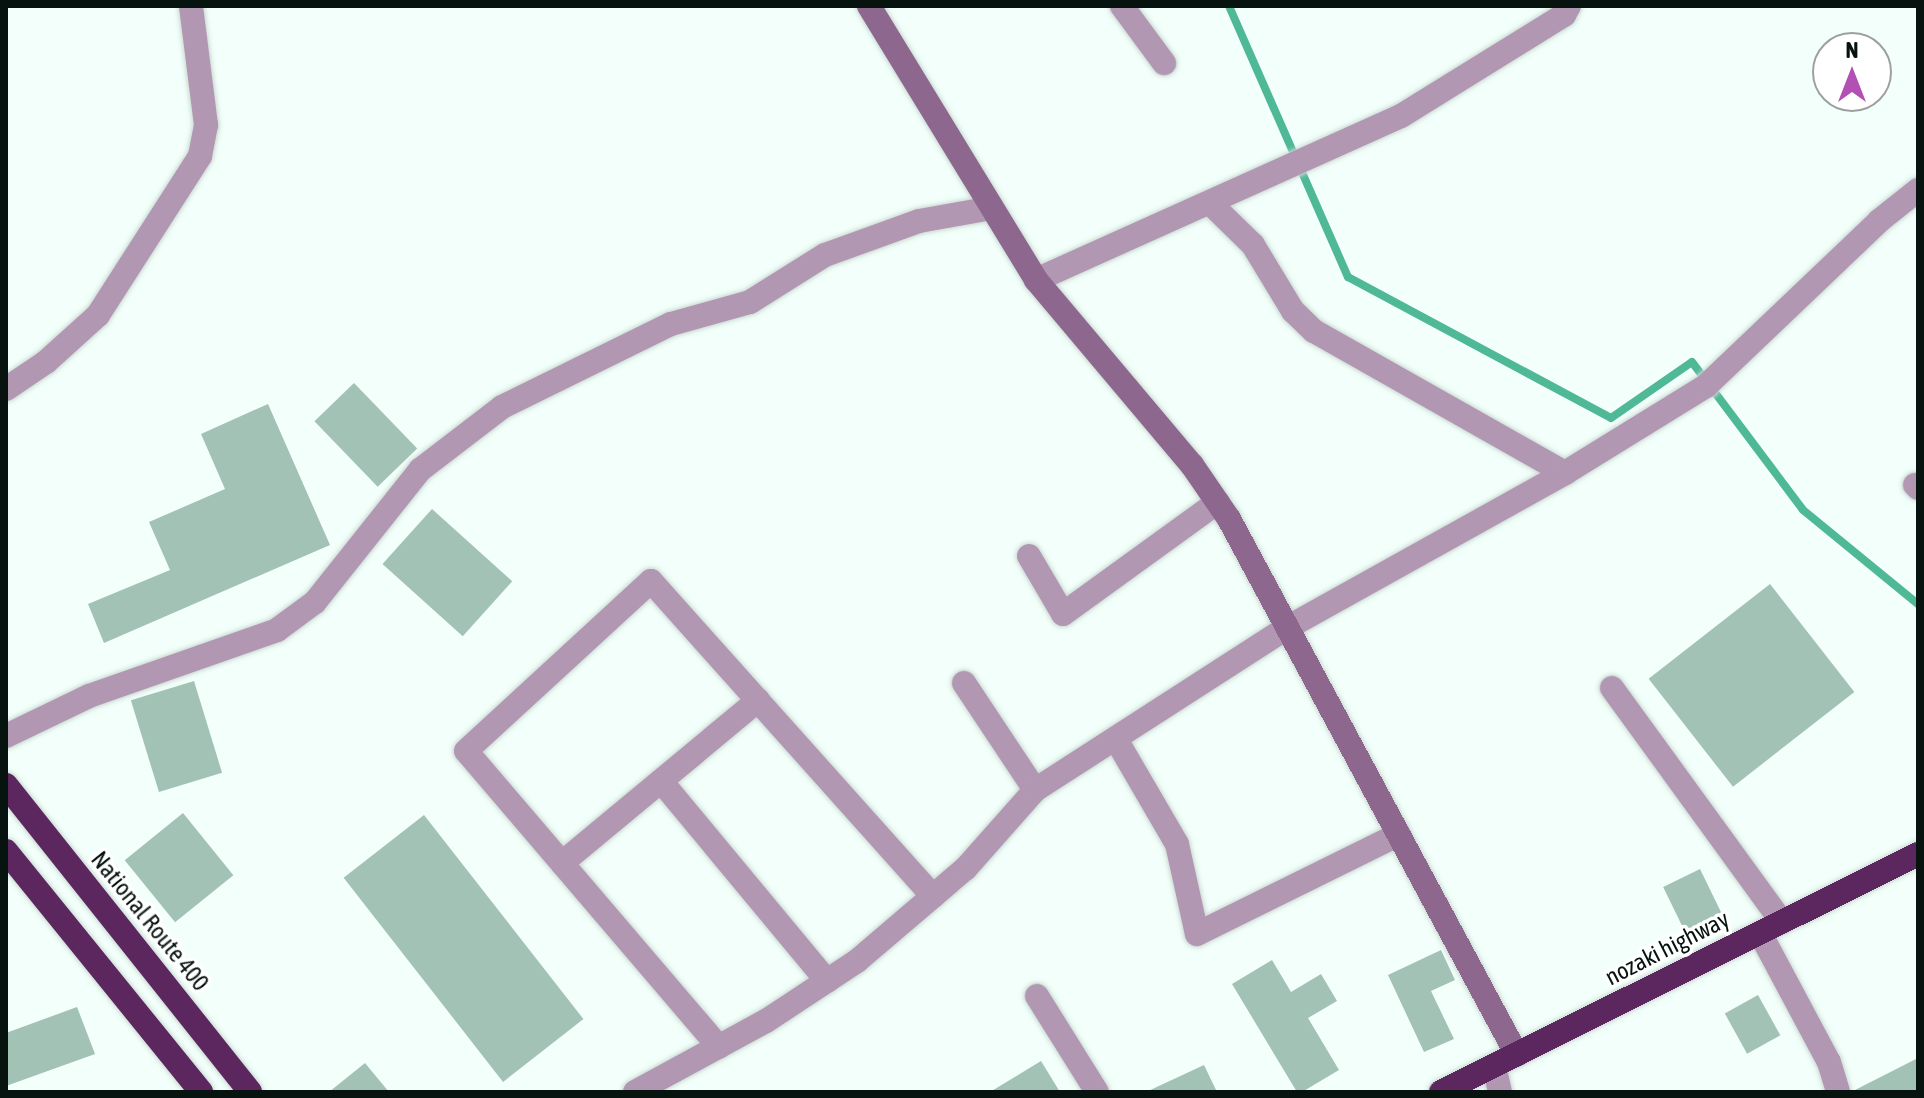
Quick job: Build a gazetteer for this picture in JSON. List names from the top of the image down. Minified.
{"streets":{"highway":["National Route 400","nozaki highway"]},"north":"top"}
